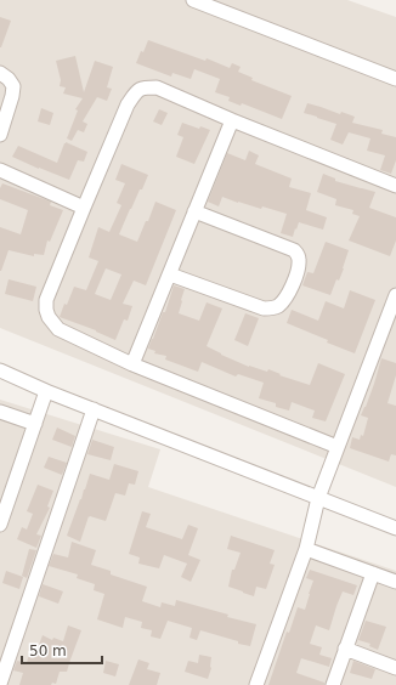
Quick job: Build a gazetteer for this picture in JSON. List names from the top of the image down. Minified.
{"scale_bar":"50 m"}
